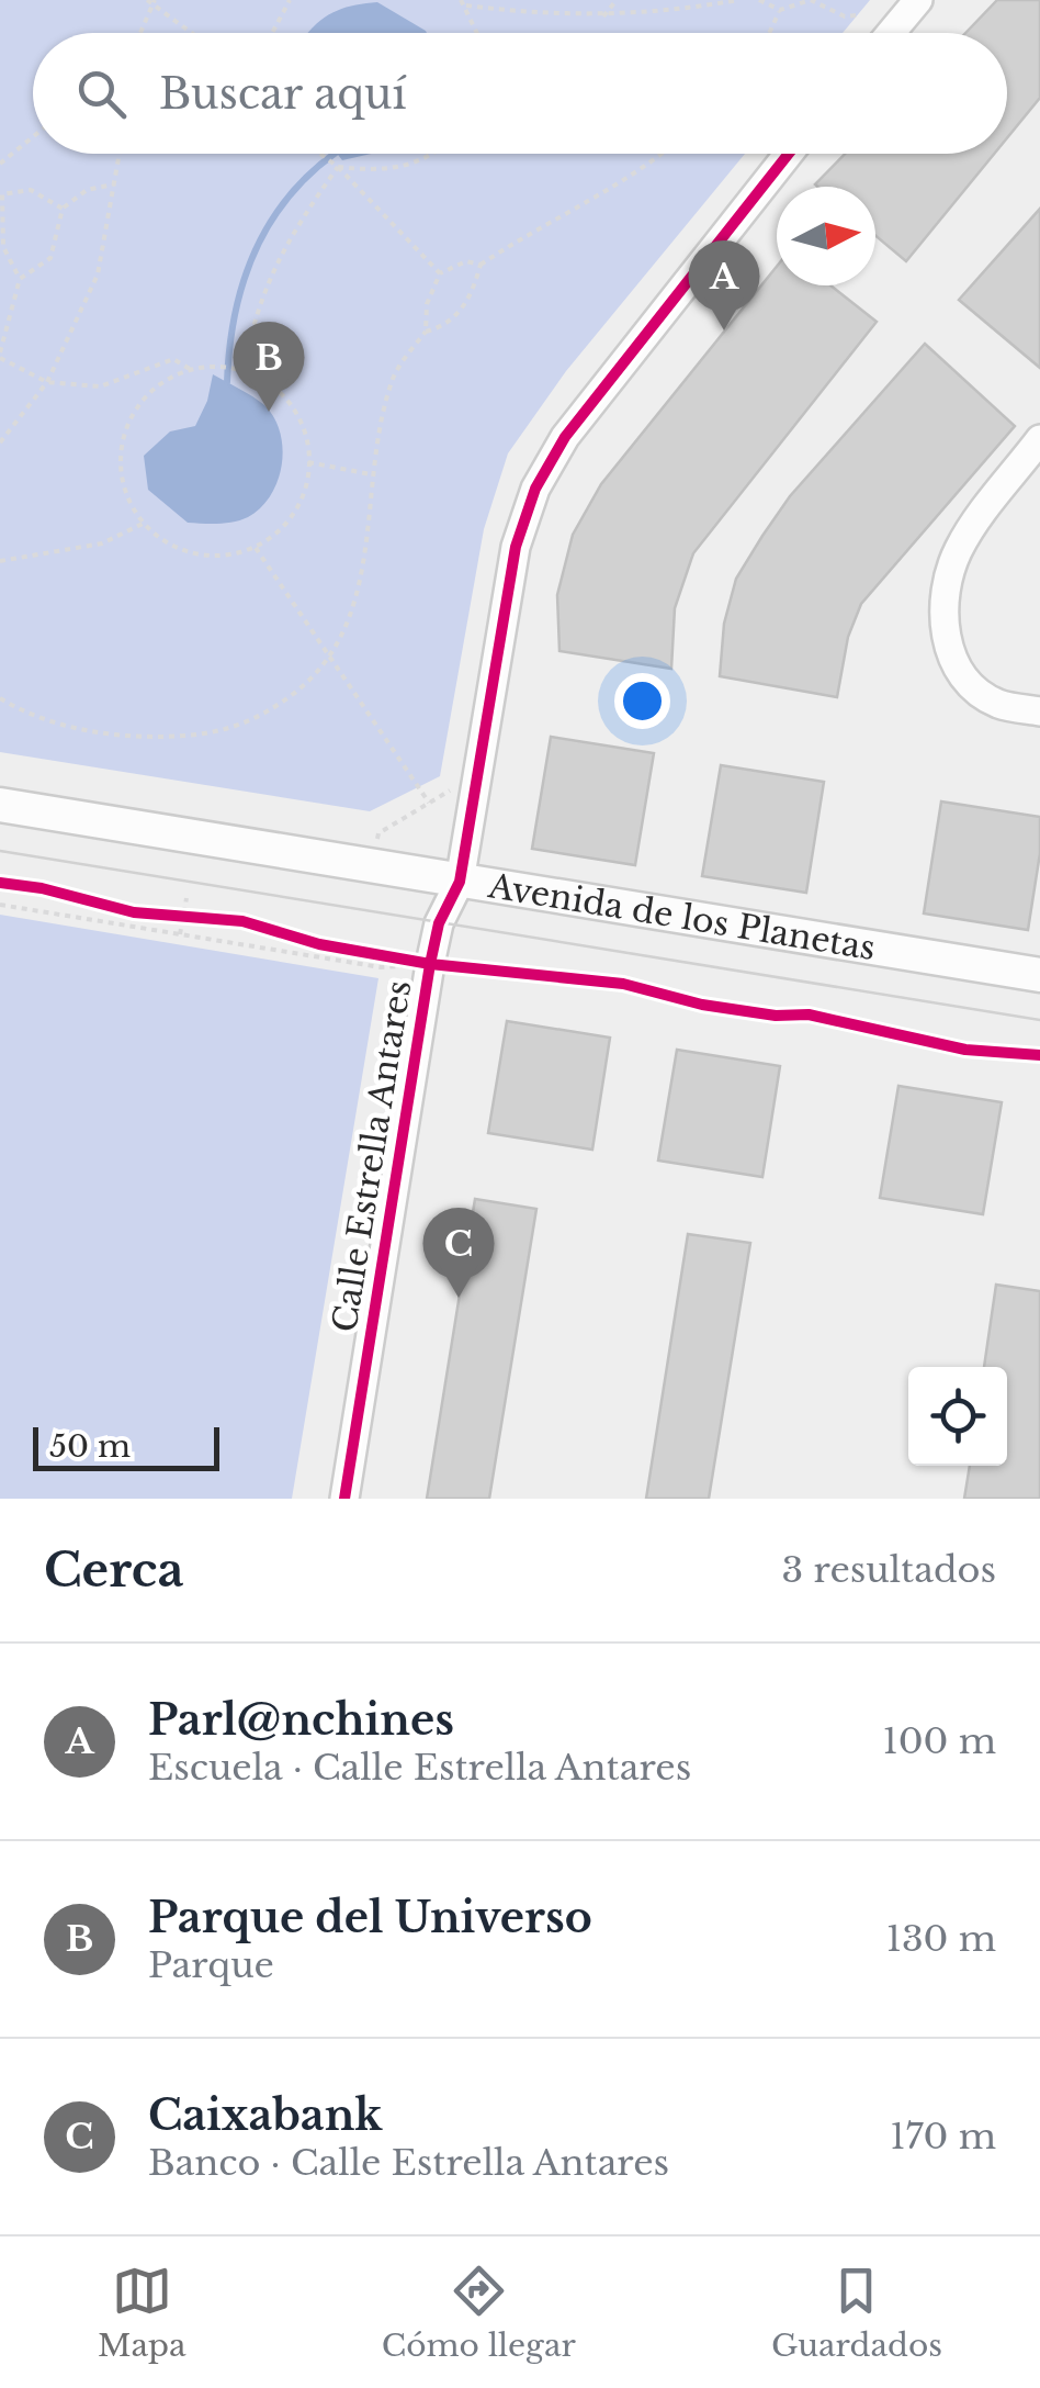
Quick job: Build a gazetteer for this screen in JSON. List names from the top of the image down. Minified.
{"streets":{"street":["Avenida de los Planetas","Calle Estrella Antares"]},"crossings":[["Avenida de los Planetas","Calle Estrella Antares"]],"scale_bar":"50 m","north":"right","page":{"search":"Buscar aquí","pins":["A","B","C"],"scale":"50 m","heading":["Cerca","3 resultados"],"list":[{"mark":"A","name":"Parl@nchines","note":"Escuela · Calle Estrella Antares","value":"100 m"},{"mark":"B","name":"Parque del Universo","note":"Parque","value":"130 m"},{"mark":"C","name":"Caixabank","note":"Banco · Calle Estrella Antares","value":"170 m"}],"nav":["Mapa","Cómo llegar","Guardados"]}}
